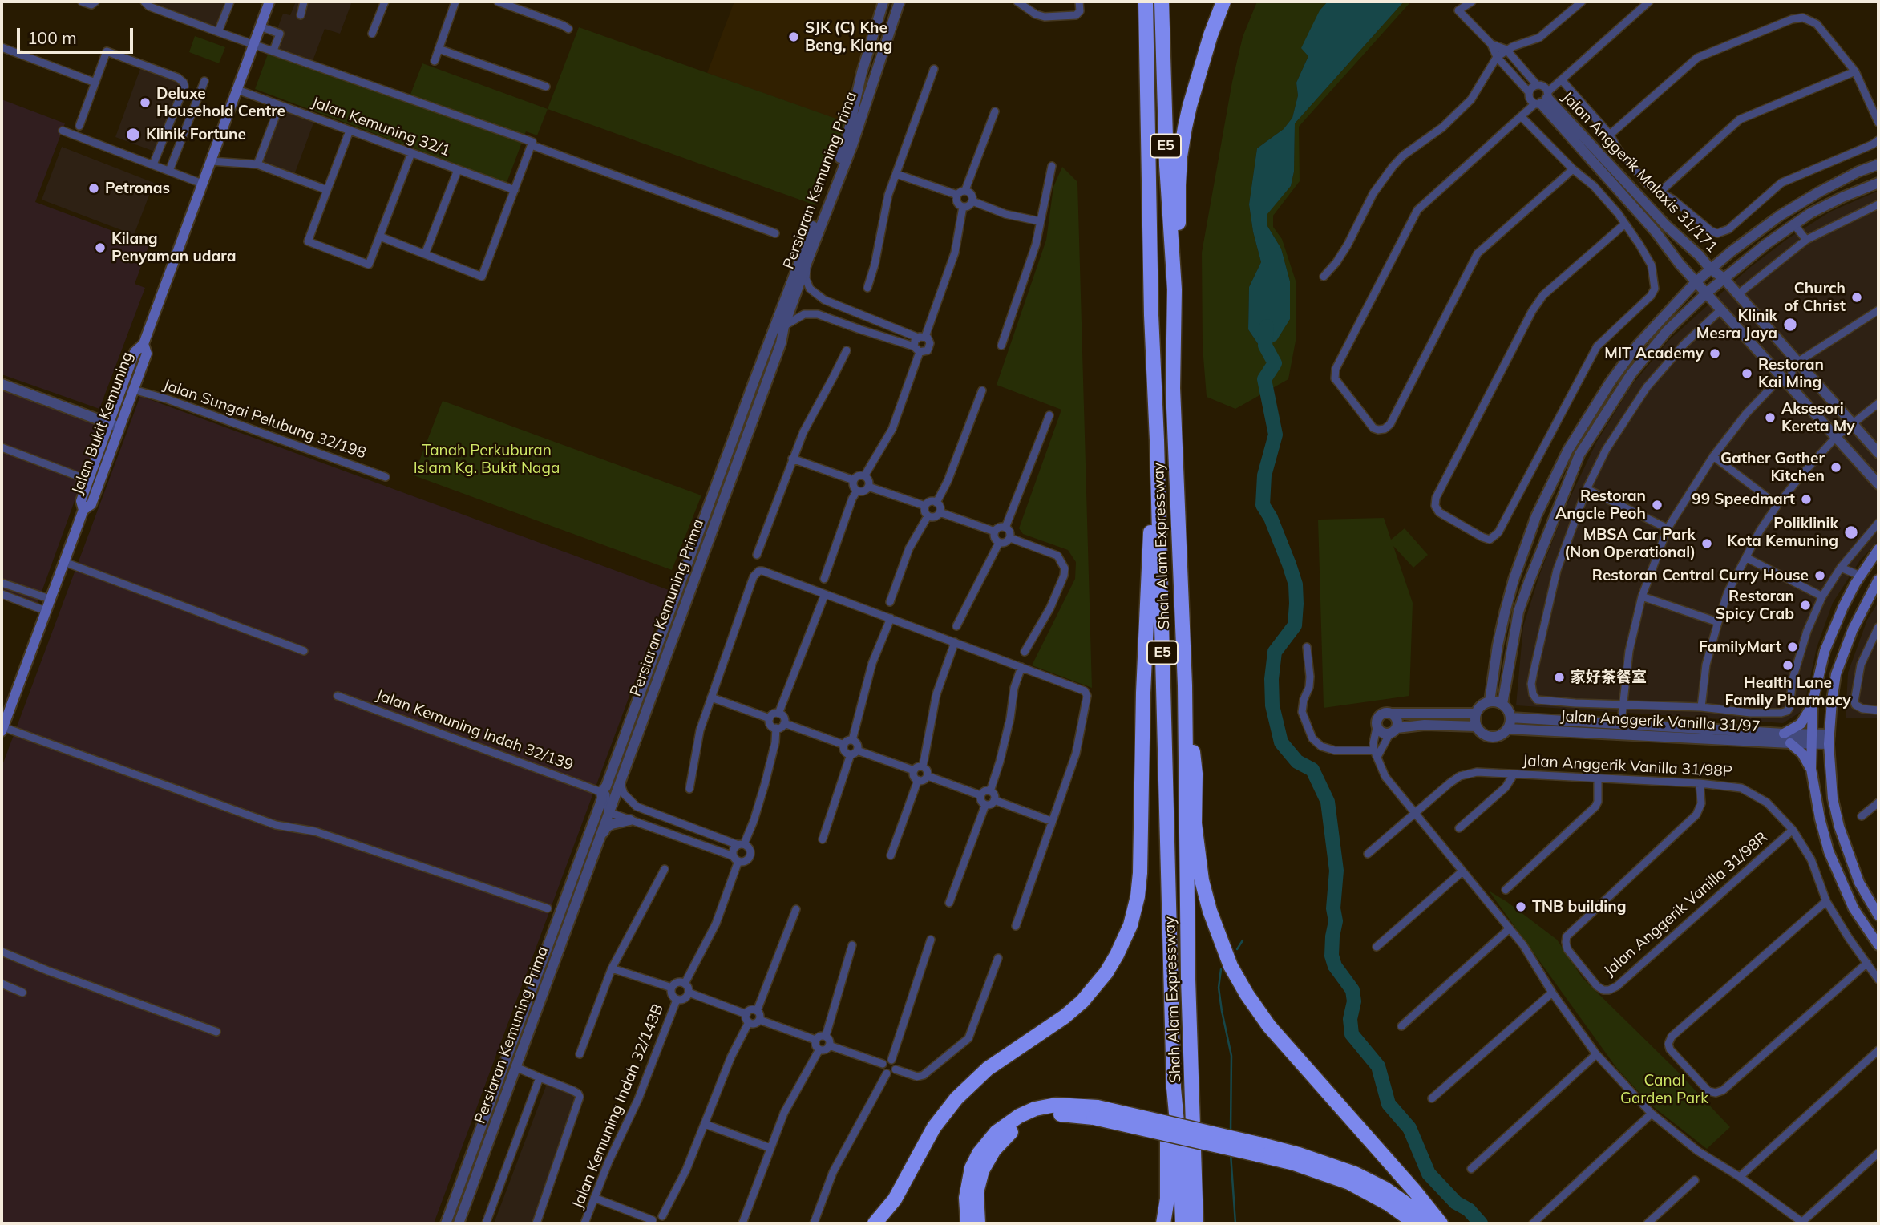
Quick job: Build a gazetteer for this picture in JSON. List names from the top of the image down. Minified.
{"streets":{"highway":["E5","Shah Alam Expressway"],"main road":["Jalan Bukit Kemuning"],"street":["Jalan Kemuning 32/1","Jalan Anggerik Malaxis 31/171","Persiaran Kemuning Prima","Jalan Sungai Pelubung 32/198","Jalan Anggerik Vanilla 31/97","Jalan Kemuning Indah 32/139","Jalan Anggerik Vanilla 31/98P","Jalan Anggerik Vanilla 31/98R","Jalan Kemuning Indah 32/143B"]},"crossings":[["Jalan Kemuning 32/1","Jalan Bukit Kemuning"],["Persiaran Kemuning Prima","Jalan Kemuning Indah 32/139"],["Jalan Sungai Pelubung 32/198","Jalan Bukit Kemuning"],["Jalan Anggerik Vanilla 31/98P","Jalan Anggerik Vanilla 31/98R"]],"parks":["Tanah Perkuburan Islam Kg. Bukit Naga","Canal Garden Park"],"places":["SJK (C) Khe Beng, Klang","Deluxe Household Centre","Klinik Fortune","Petronas","Kilang Penyaman udara","Church of Christ","Klinik Mesra Jaya","MIT Academy","Restoran Kai Ming","Aksesori Kereta My","Gather Gather Kitchen","99 Speedmart","Restoran Angcle Peoh","Poliklinik Kota Kemuning","MBSA Car Park (Non Operational)","Restoran Central Curry House","Restoran Spicy Crab","FamilyMart","Health Lane Family Pharmacy","家好茶餐室","TNB building"],"scale_bar":"100 m"}
